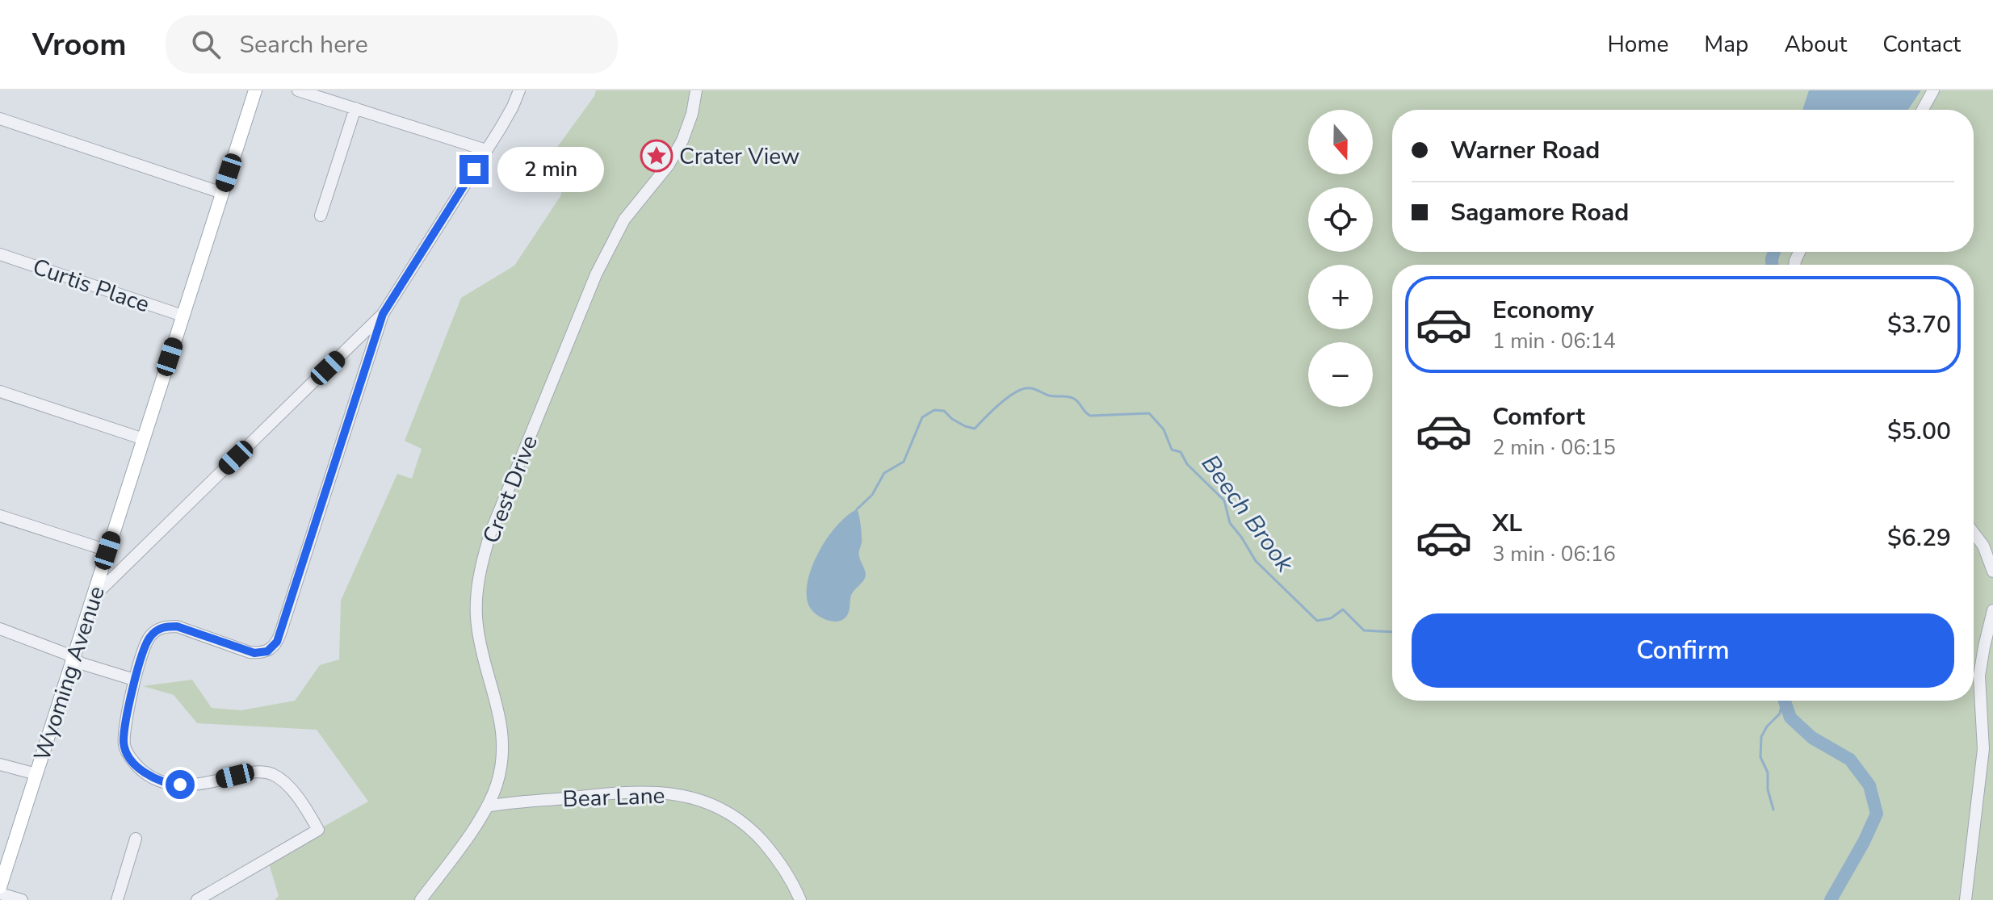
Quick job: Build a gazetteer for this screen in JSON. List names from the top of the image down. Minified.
{"streets":{"main road":["Wyoming Avenue"],"street":["Curtis Place","Crest Drive","Bear Lane"]},"crossings":[["Curtis Place","Wyoming Avenue"],["Crest Drive","Bear Lane"]],"water":["Beech Brook"],"places":{"place":["Crater View"]},"north":"bottom","page":{"header":"Vroom","search":"Search here","nav":["Home","Map","About","Contact"],"map_buttons":["+","−"],"banner":["Warner Road","Sagamore Road"],"bubble":"2 min","list":[{"name":"Economy","note":"1 min · 06:14","value":"$3.70"},{"name":"Comfort","note":"2 min · 06:15","value":"$5.00"},{"name":"XL","note":"3 min · 06:16","value":"$6.29"}],"buttons":"Confirm"}}
